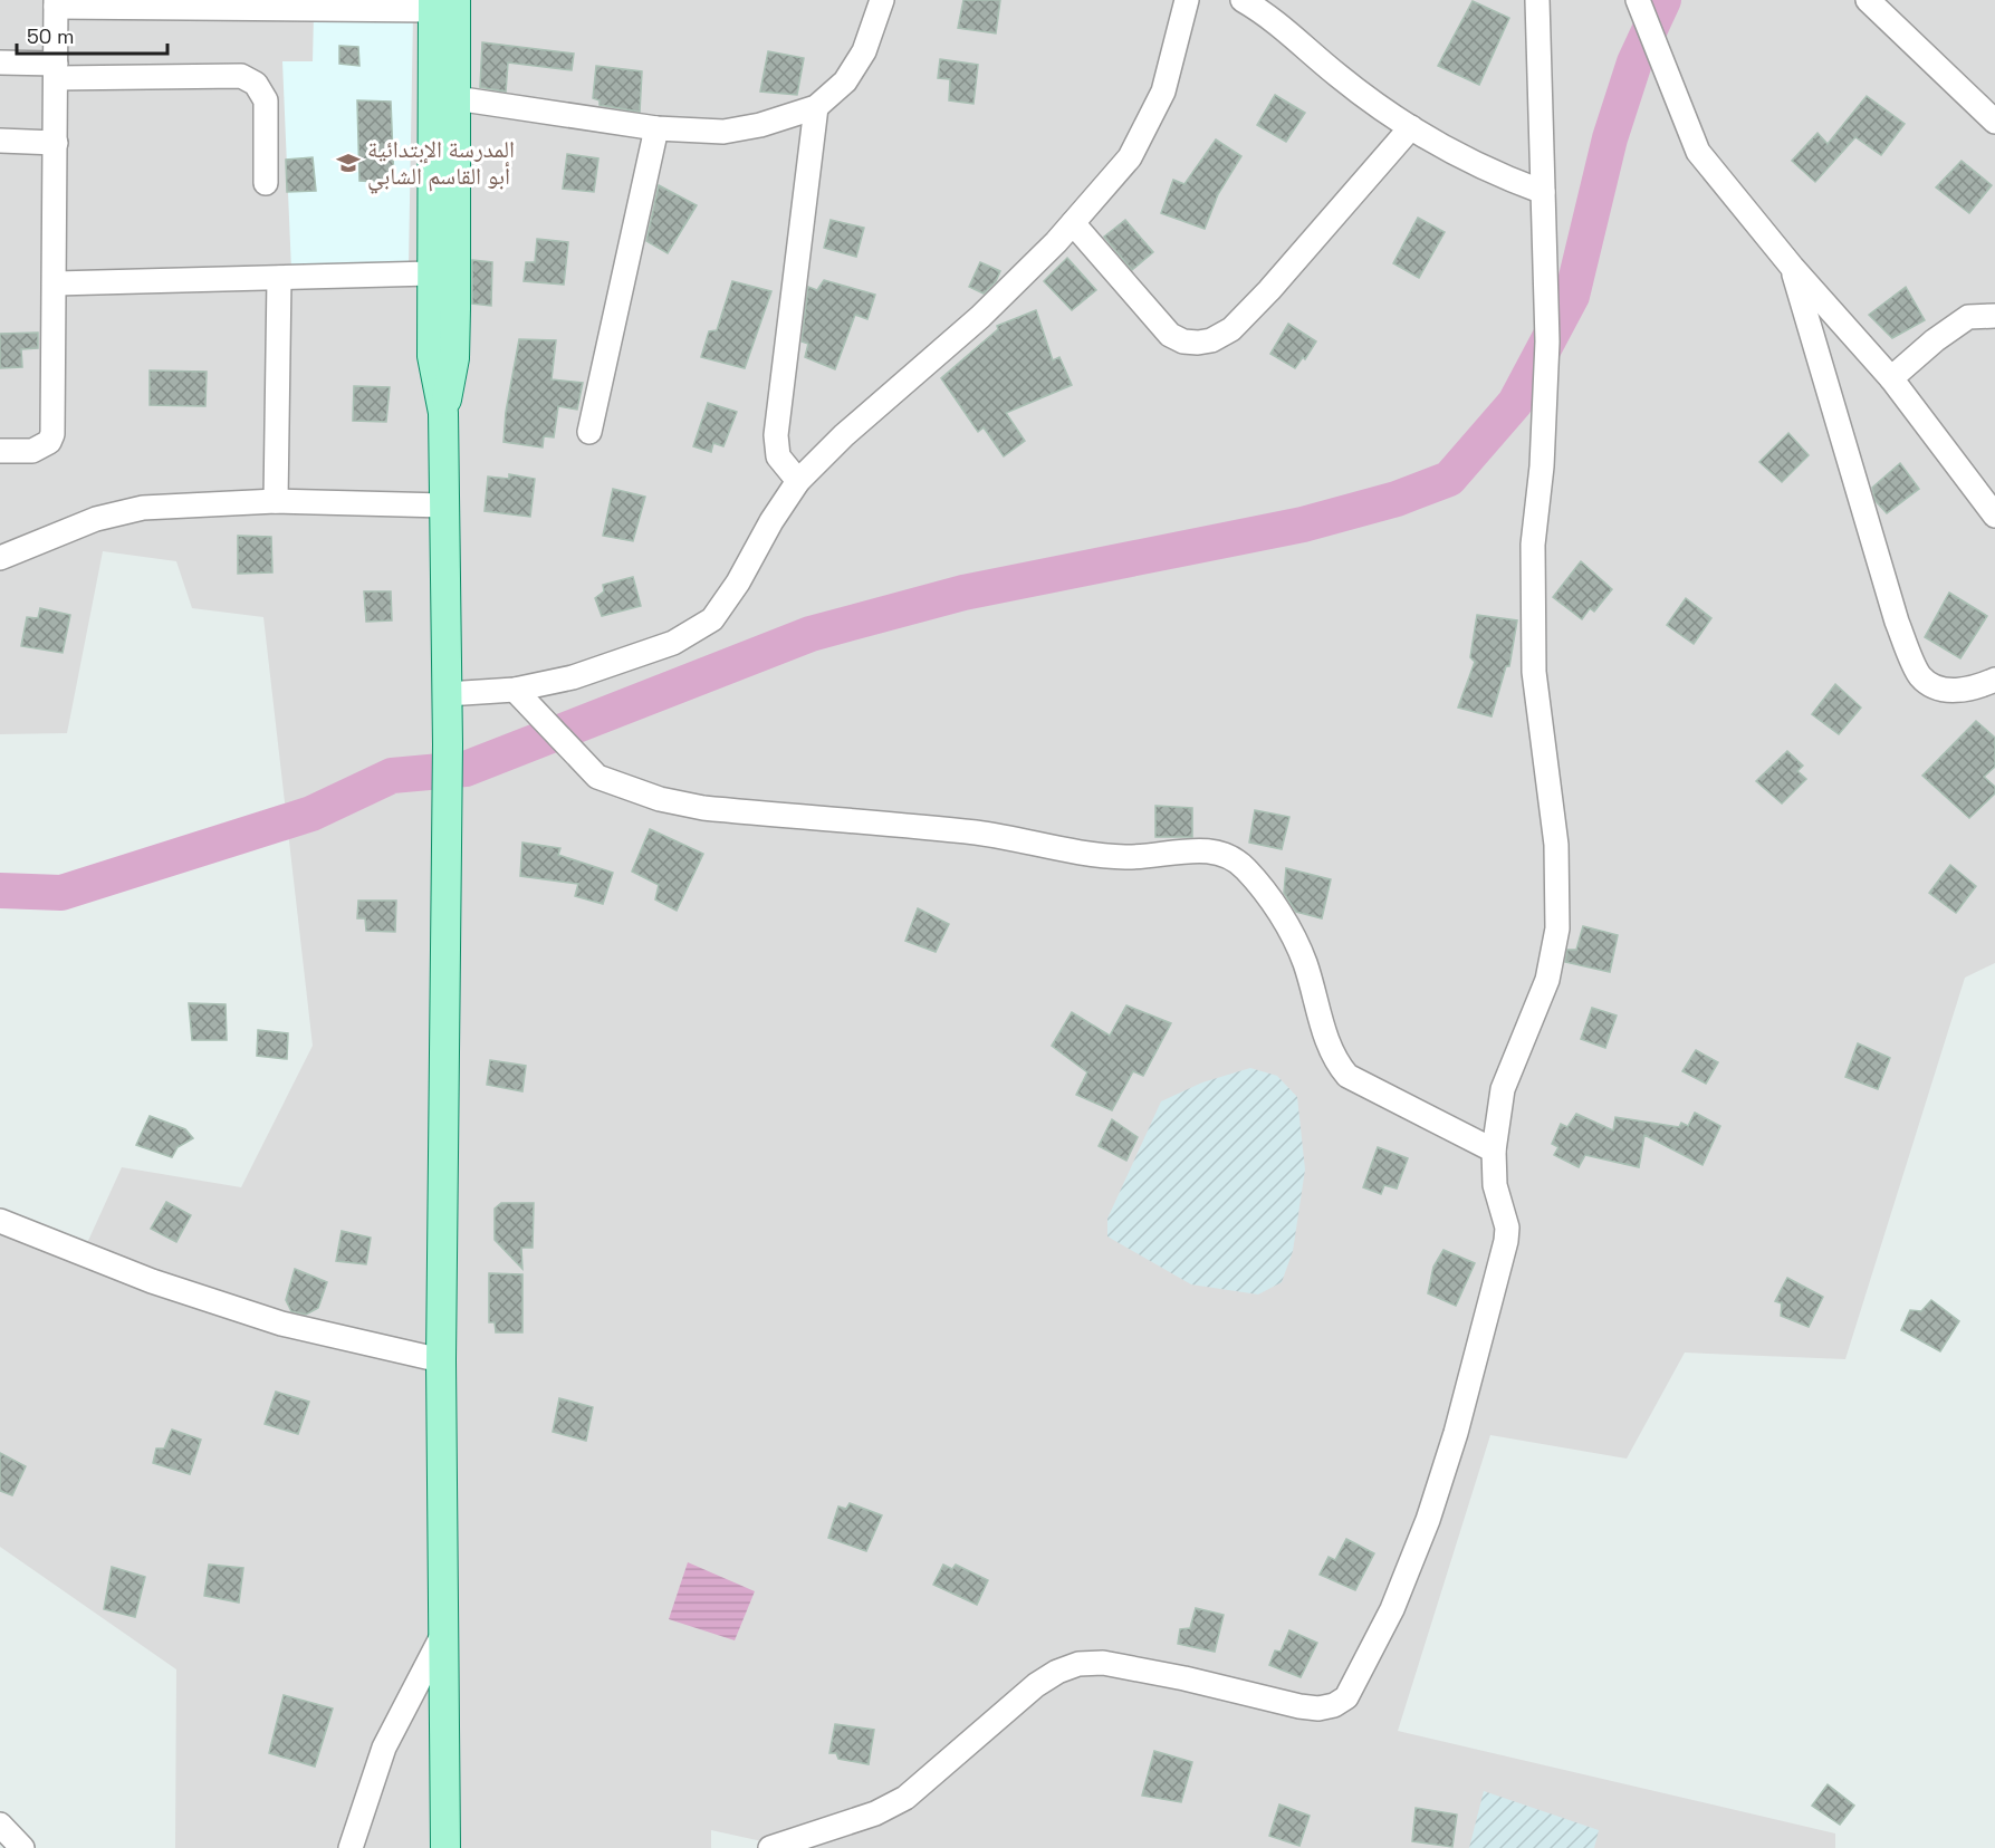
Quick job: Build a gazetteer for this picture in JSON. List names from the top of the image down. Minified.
{"places":{"school or university":["المدرسة الإبتدائية أبو القاسم الشابي"]},"scale_bar":"50 m"}
